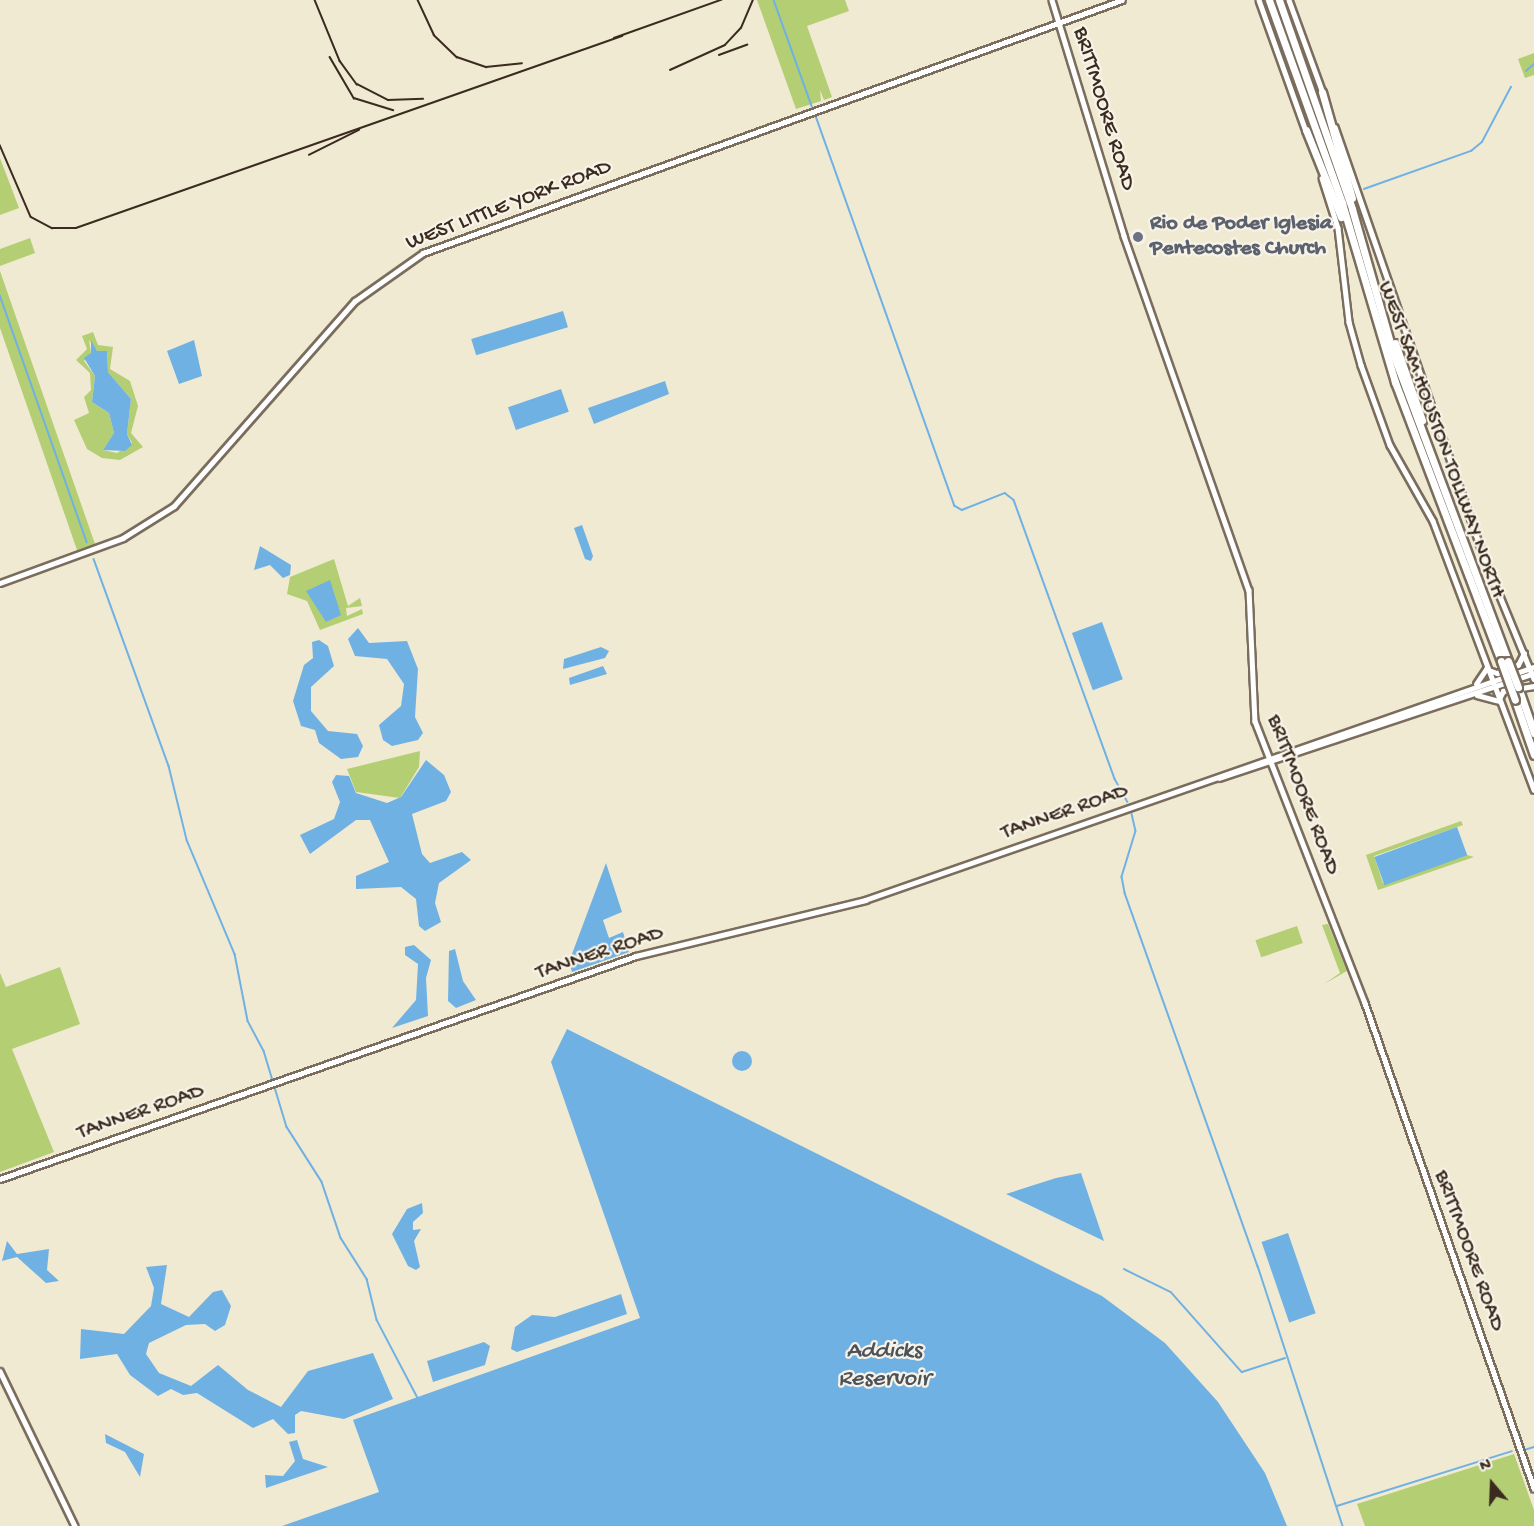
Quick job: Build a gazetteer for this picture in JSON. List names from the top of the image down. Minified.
{"streets":{"highway":["WEST SAM HOUSTON TOLLWAY NORTH"],"main road":["BRITTMOORE ROAD","WEST LITTLE YORK ROAD","TANNER ROAD"]},"crossings":[["BRITTMOORE ROAD","WEST LITTLE YORK ROAD"],["BRITTMOORE ROAD","TANNER ROAD"]],"water":["Addicks Reservoir"],"places":["Rio de Poder Iglesia Pentecostes Church"],"north":"top"}
